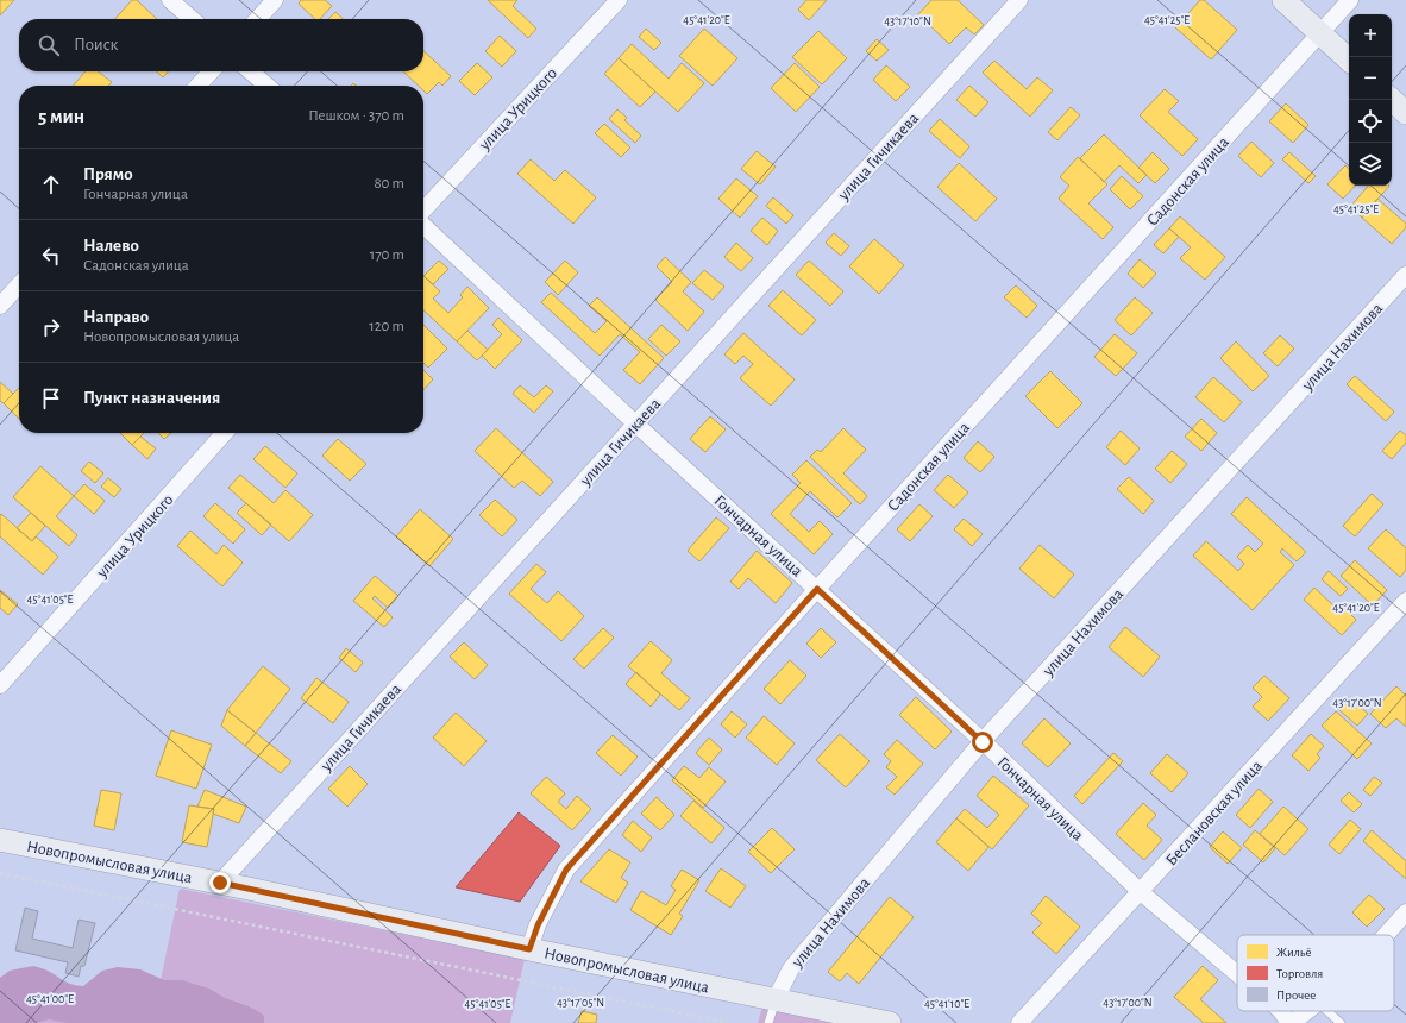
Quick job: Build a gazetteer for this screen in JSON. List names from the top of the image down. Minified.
{"streets":{"main road":["Новопромысловая улица"],"street":["улица Урицкого","улица Гичикаева","Садонская улица","улица Нахимова","Гончарная улица","Беслановская улица"]},"crossings":[["улица Гичикаева","Гончарная улица"],["улица Гичикаева","Новопромысловая улица"],["Садонская улица","Гончарная улица"],["Садонская улица","Новопромысловая улица"],["улица Нахимова","Гончарная улица"],["улица Нахимова","Новопромысловая улица"],["Гончарная улица","Беслановская улица"]],"legend":["Жильё","Торговля","Прочее"],"page":{"map_buttons":["+","−"],"search":"Поиск","heading":["5 мин","Пешком · 370 m"],"list":[["Прямо","Гончарная улица","80 m"],["Налево","Садонская улица","170 m"],["Направо","Новопромысловая улица","120 m"],"Пункт назначения"]},"coordinates":["45°41'25\"E","45°41'20\"E","43°17'10\"N","45°41'05\"E","43°17'00\"N","45°41'00\"E","43°17'05\"N","45°41'10\"E"]}
